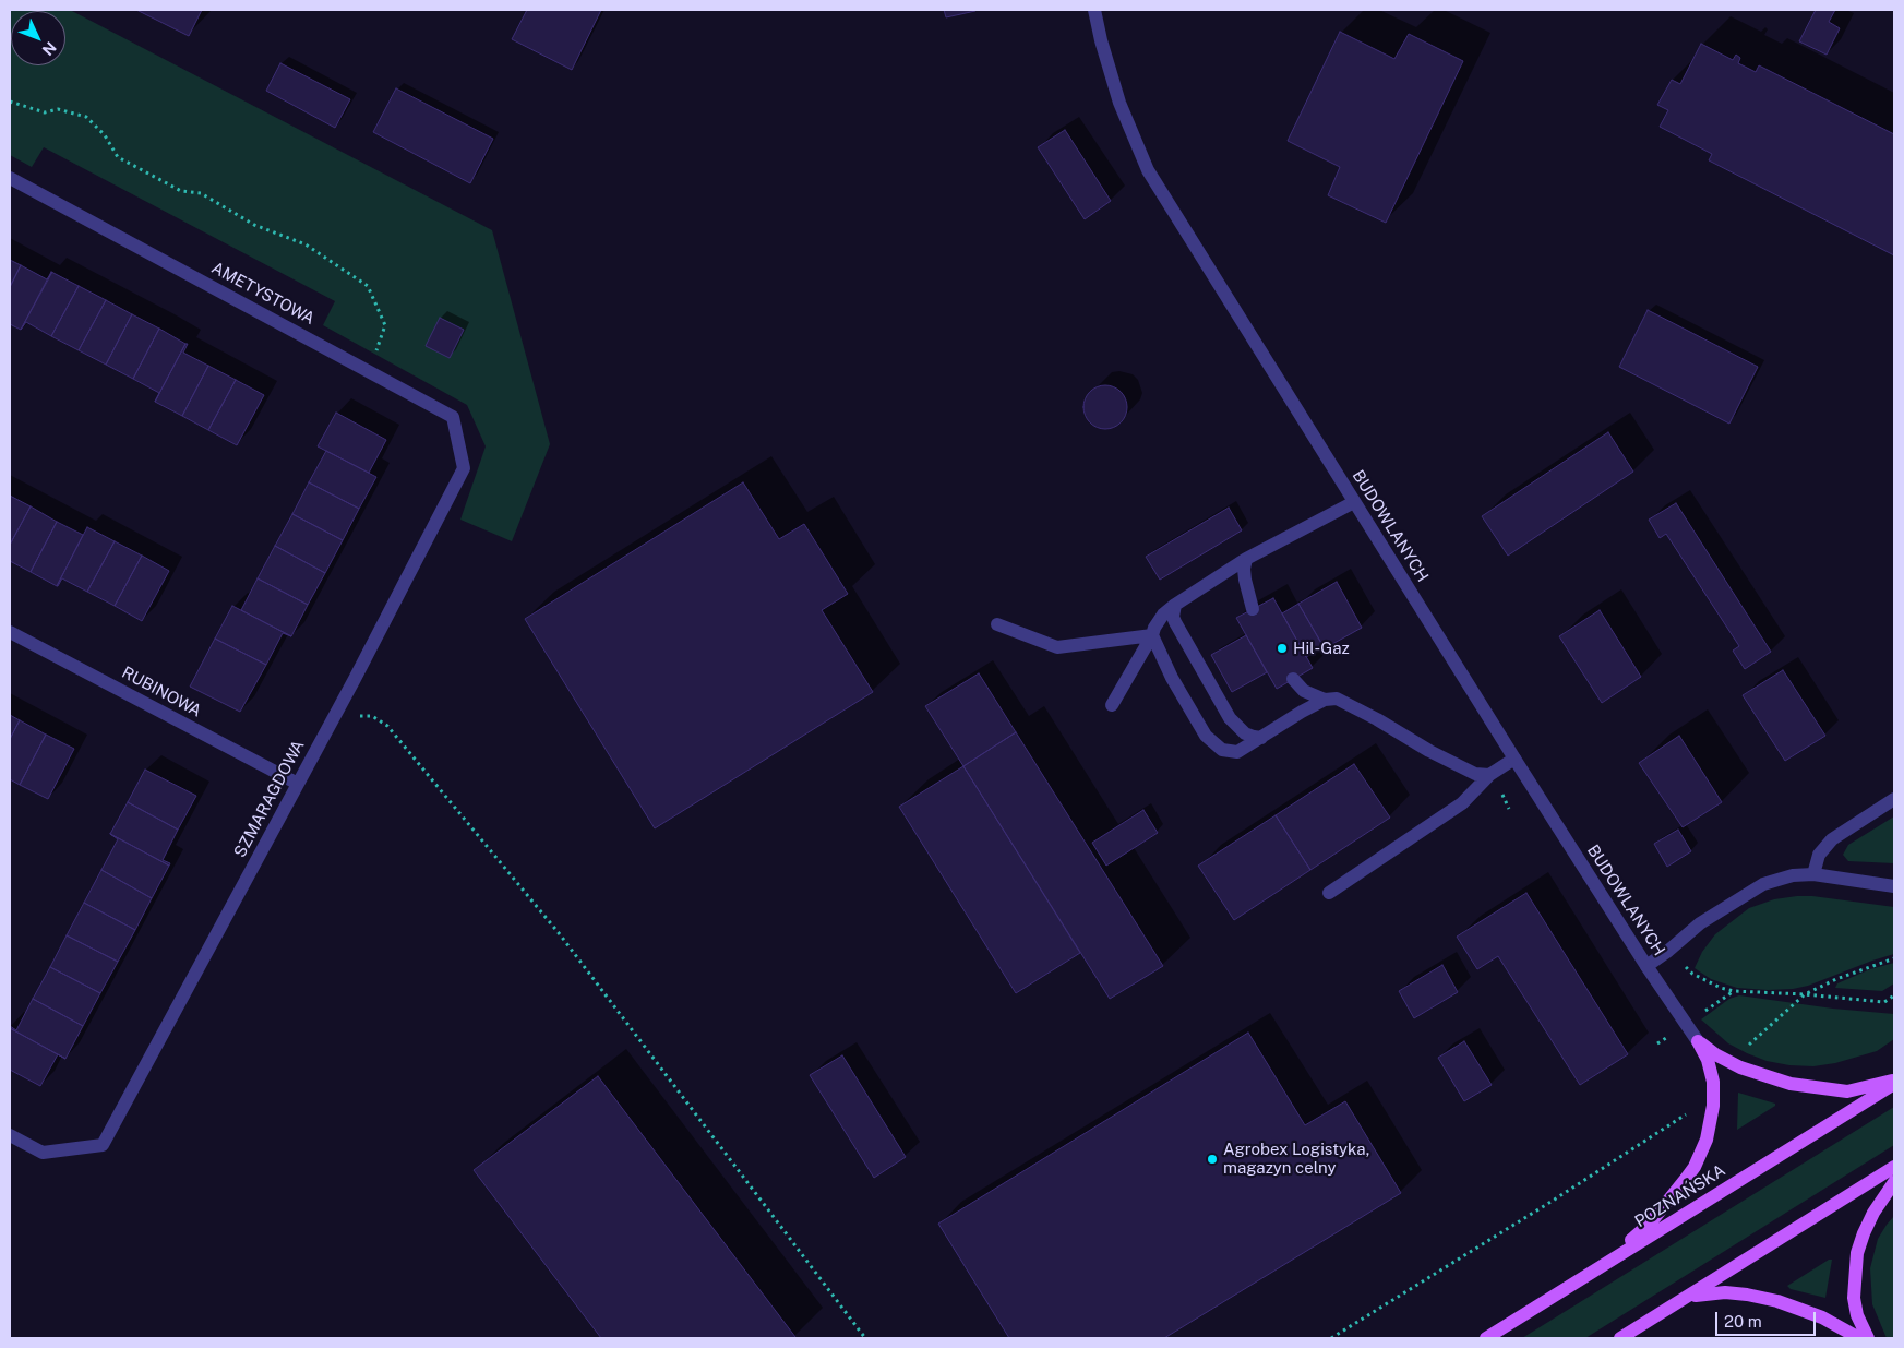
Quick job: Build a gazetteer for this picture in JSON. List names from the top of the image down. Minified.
{"streets":{"main road":["POZNAŃSKA"],"street":["AMETYSTOWA","BUDOWLANYCH","RUBINOWA","SZMARAGDOWA"]},"crossings":[["AMETYSTOWA","SZMARAGDOWA"],["RUBINOWA","SZMARAGDOWA"]],"places":["Hil-Gaz","Agrobex Logistyka, magazyn celny"],"scale_bar":"20 m","north":"bottom right"}
